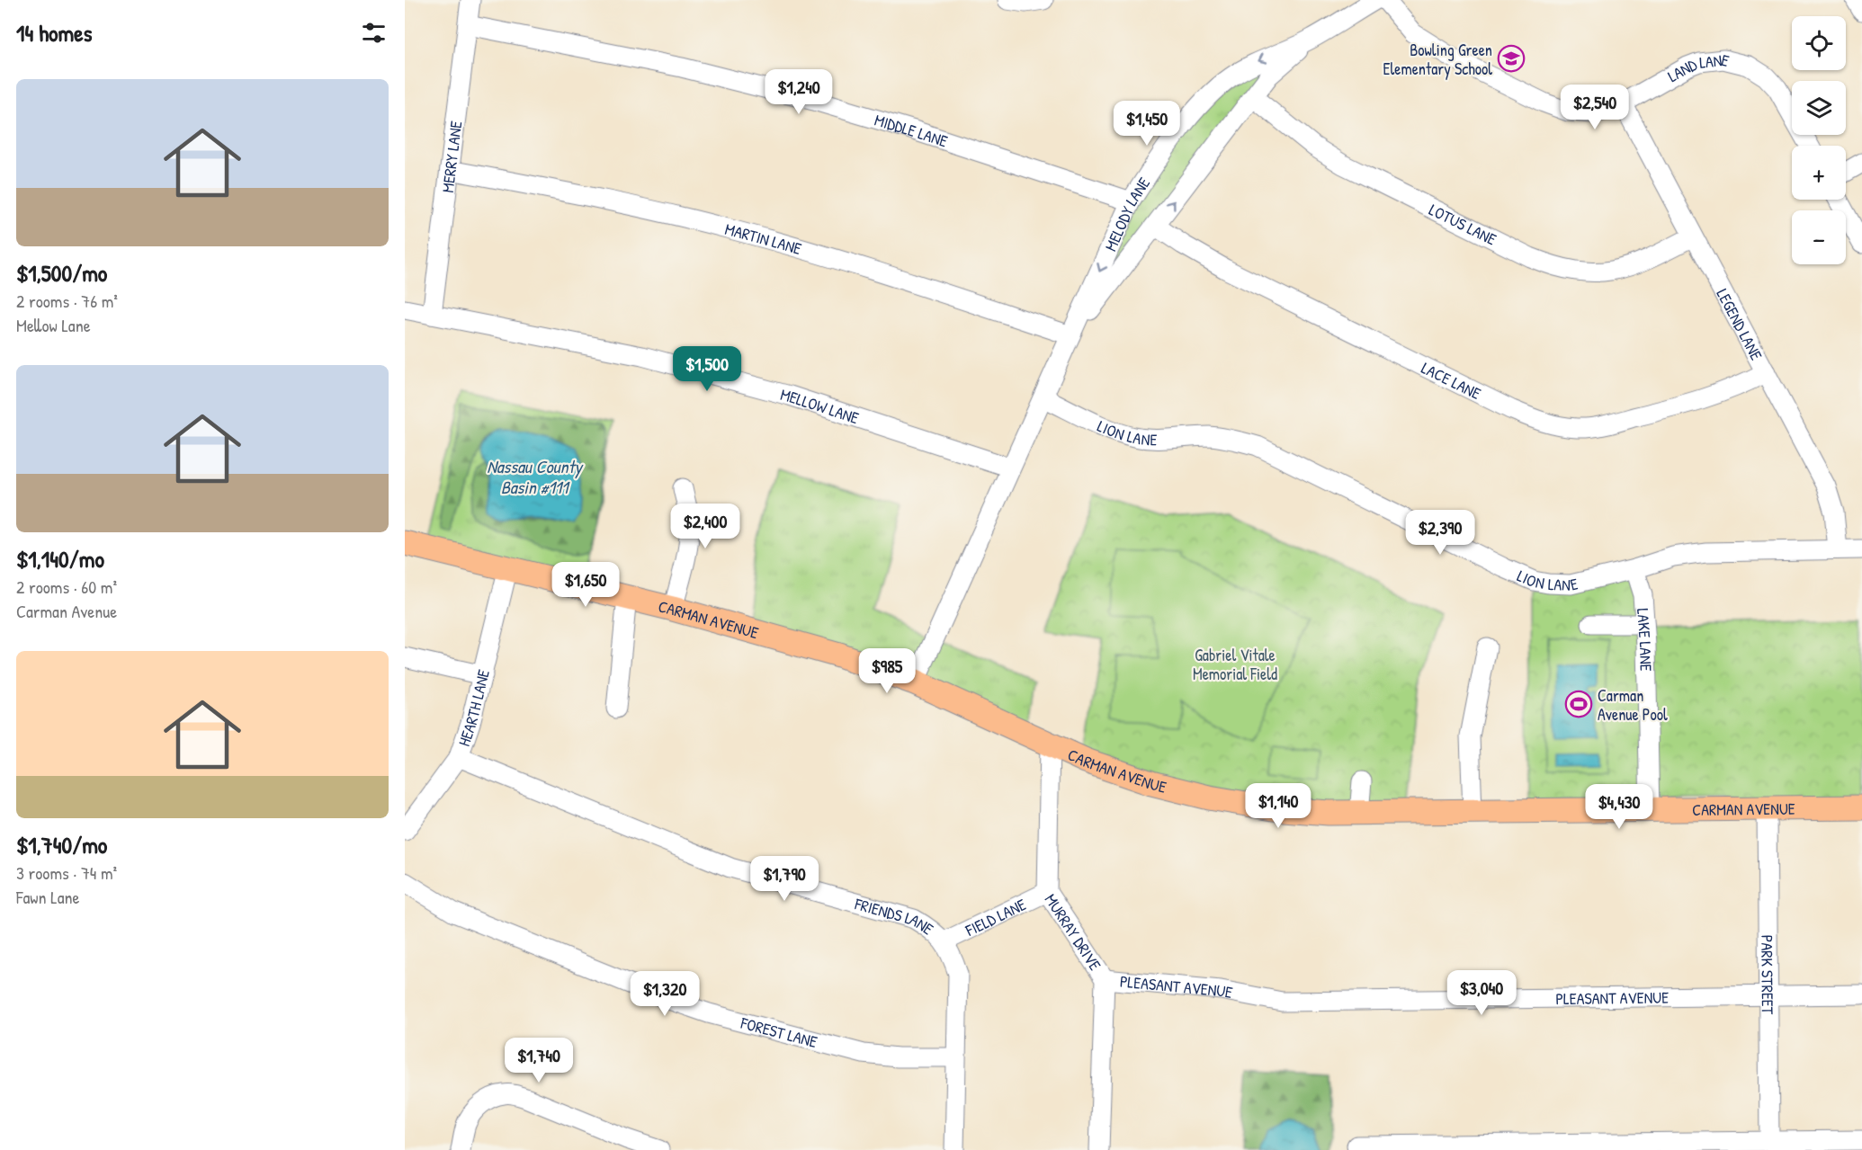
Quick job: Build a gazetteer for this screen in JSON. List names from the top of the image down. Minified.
{"streets":{"main road":["CARMAN AVENUE"],"street":["LAND LANE","MIDDLE LANE","MERRY LANE","MELODY LANE","LOTUS LANE","MARTIN LANE","LEGEND LANE","LACE LANE","MELLOW LANE","LION LANE","LAKE LANE","HEARTH LANE","FIELD LANE","FRIENDS LANE","MURRAY DRIVE","PARK STREET","PLEASANT AVENUE","FOREST LANE"]},"crossings":[["LAND LANE","LEGEND LANE"],["MIDDLE LANE","MERRY LANE"],["MIDDLE LANE","MELODY LANE"],["MERRY LANE","MARTIN LANE"],["MERRY LANE","MELLOW LANE"],["MELODY LANE","LOTUS LANE"],["MELODY LANE","MARTIN LANE"],["MELODY LANE","LACE LANE"],["MELODY LANE","MELLOW LANE"],["MELODY LANE","LION LANE"],["MELODY LANE","CARMAN AVENUE"],["LOTUS LANE","LEGEND LANE"],["LEGEND LANE","LACE LANE"],["LEGEND LANE","LION LANE"],["LION LANE","LAKE LANE"],["CARMAN AVENUE","LAKE LANE"],["CARMAN AVENUE","HEARTH LANE"],["CARMAN AVENUE","MURRAY DRIVE"],["CARMAN AVENUE","PARK STREET"],["HEARTH LANE","FRIENDS LANE"],["FIELD LANE","FRIENDS LANE"],["FIELD LANE","MURRAY DRIVE"],["FRIENDS LANE","FOREST LANE"],["MURRAY DRIVE","PLEASANT AVENUE"],["PARK STREET","PLEASANT AVENUE"]],"water":["Nassau County Basin #111"],"parks":["Gabriel Vitale Memorial Field"],"places":{"school or university":["Bowling Green Elementary School"],"sports":["Carman Avenue Pool"]},"page":{"heading":"14 homes","map_buttons":["+","−"],"list":[{"name":"$1,500/mo","note":"2 rooms · 76 m² · Mellow Lane"},{"name":"$1,140/mo","note":"2 rooms · 60 m² · Carman Avenue"},{"name":"$1,740/mo","note":"3 rooms · 74 m² · Fawn Lane"}],"price":["$1,240","$2,540","$1,450","$1,500","$2,400","$2,390","$1,650","$985","$1,140","$4,430","$1,790","$3,040","$1,320","$1,740"]}}
